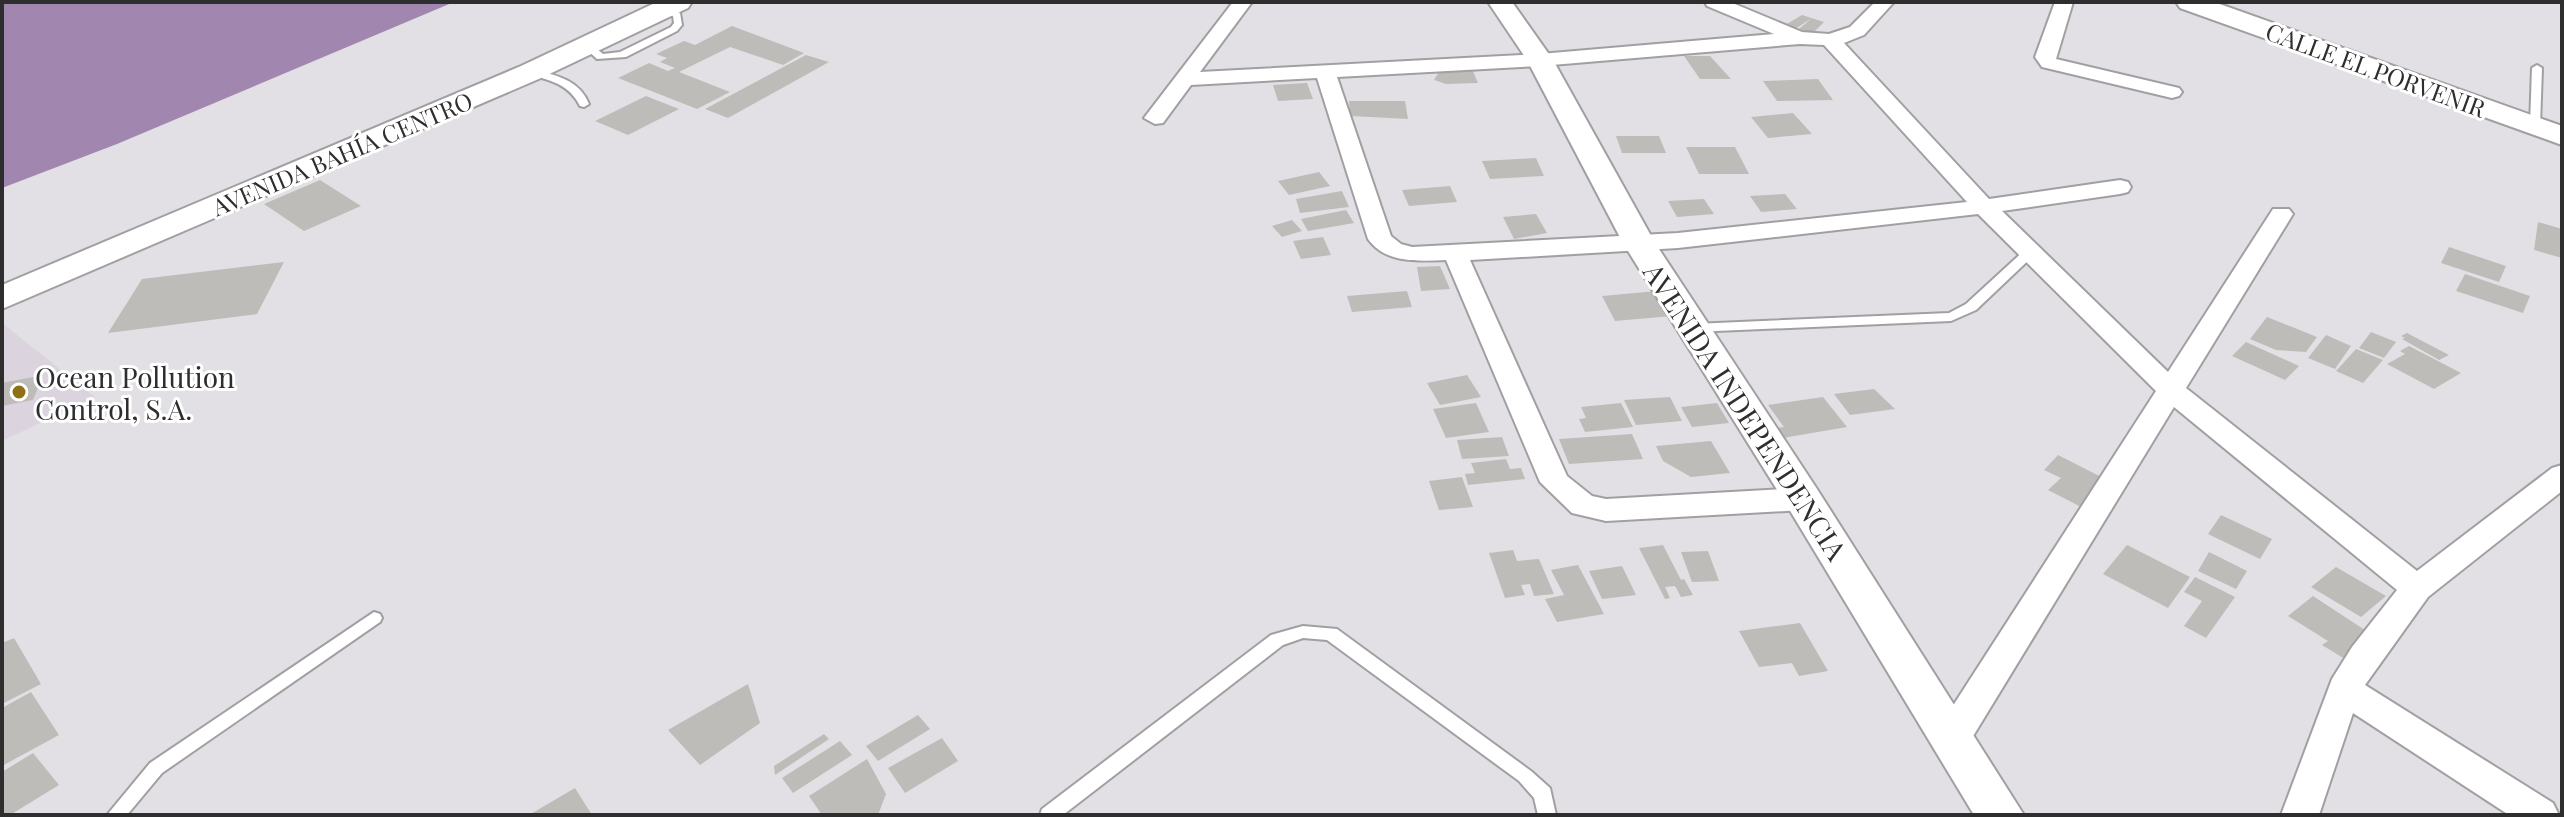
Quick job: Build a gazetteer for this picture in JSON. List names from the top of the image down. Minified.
{"streets":{"main road":["CALLE EL PORVENIR","AVENIDA BAHÍA CENTRO"],"street":["AVENIDA INDEPENDENCIA"]},"places":["Ocean Pollution Control, S.A."]}
